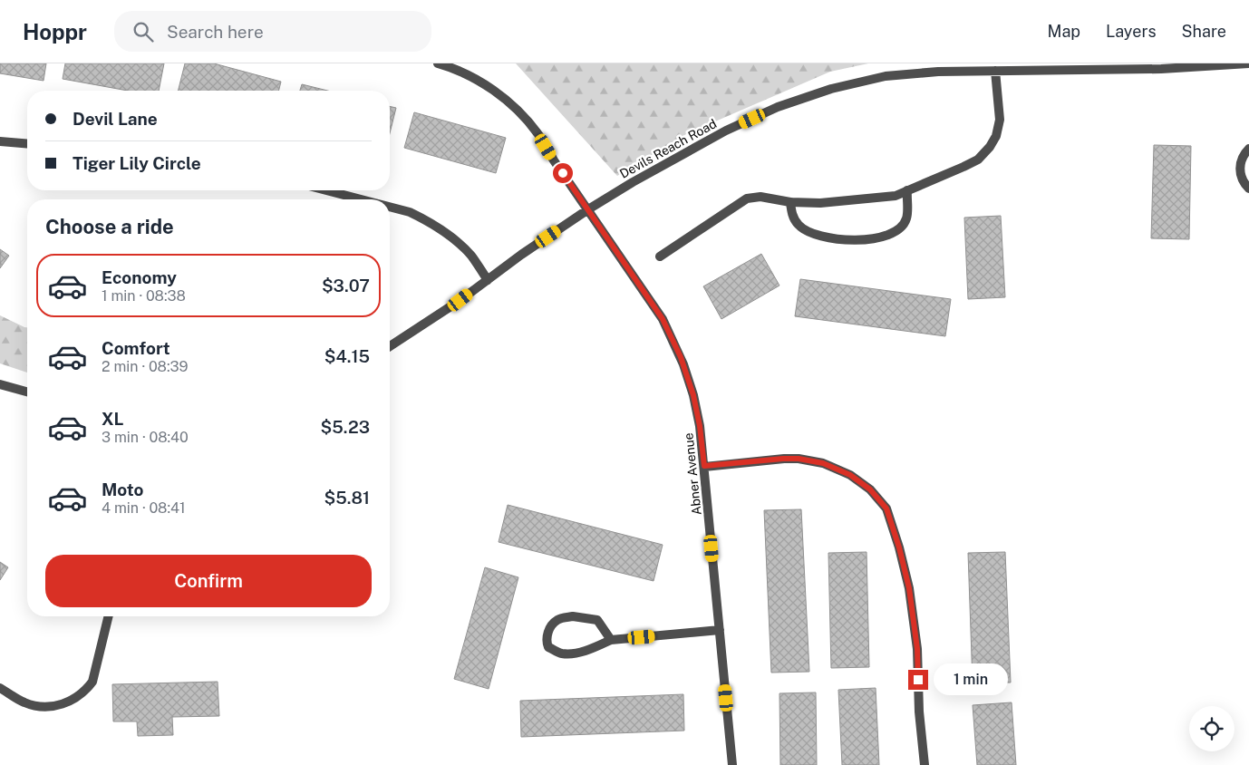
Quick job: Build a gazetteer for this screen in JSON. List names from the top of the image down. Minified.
{"streets":{"street":["Devils Reach Road","Abner Avenue"]},"crossings":[["Devils Reach Road","Abner Avenue"]],"page":{"header":"Hoppr","search":"Search here","nav":["Map","Layers","Share"],"banner":["Devil Lane","Tiger Lily Circle"],"heading":"Choose a ride","list":[{"name":"Economy","note":"1 min · 08:38","value":"$3.07"},{"name":"Comfort","note":"2 min · 08:39","value":"$4.15"},{"name":"XL","note":"3 min · 08:40","value":"$5.23"},{"name":"Moto","note":"4 min · 08:41","value":"$5.81"}],"buttons":"Confirm","bubble":"1 min"}}
